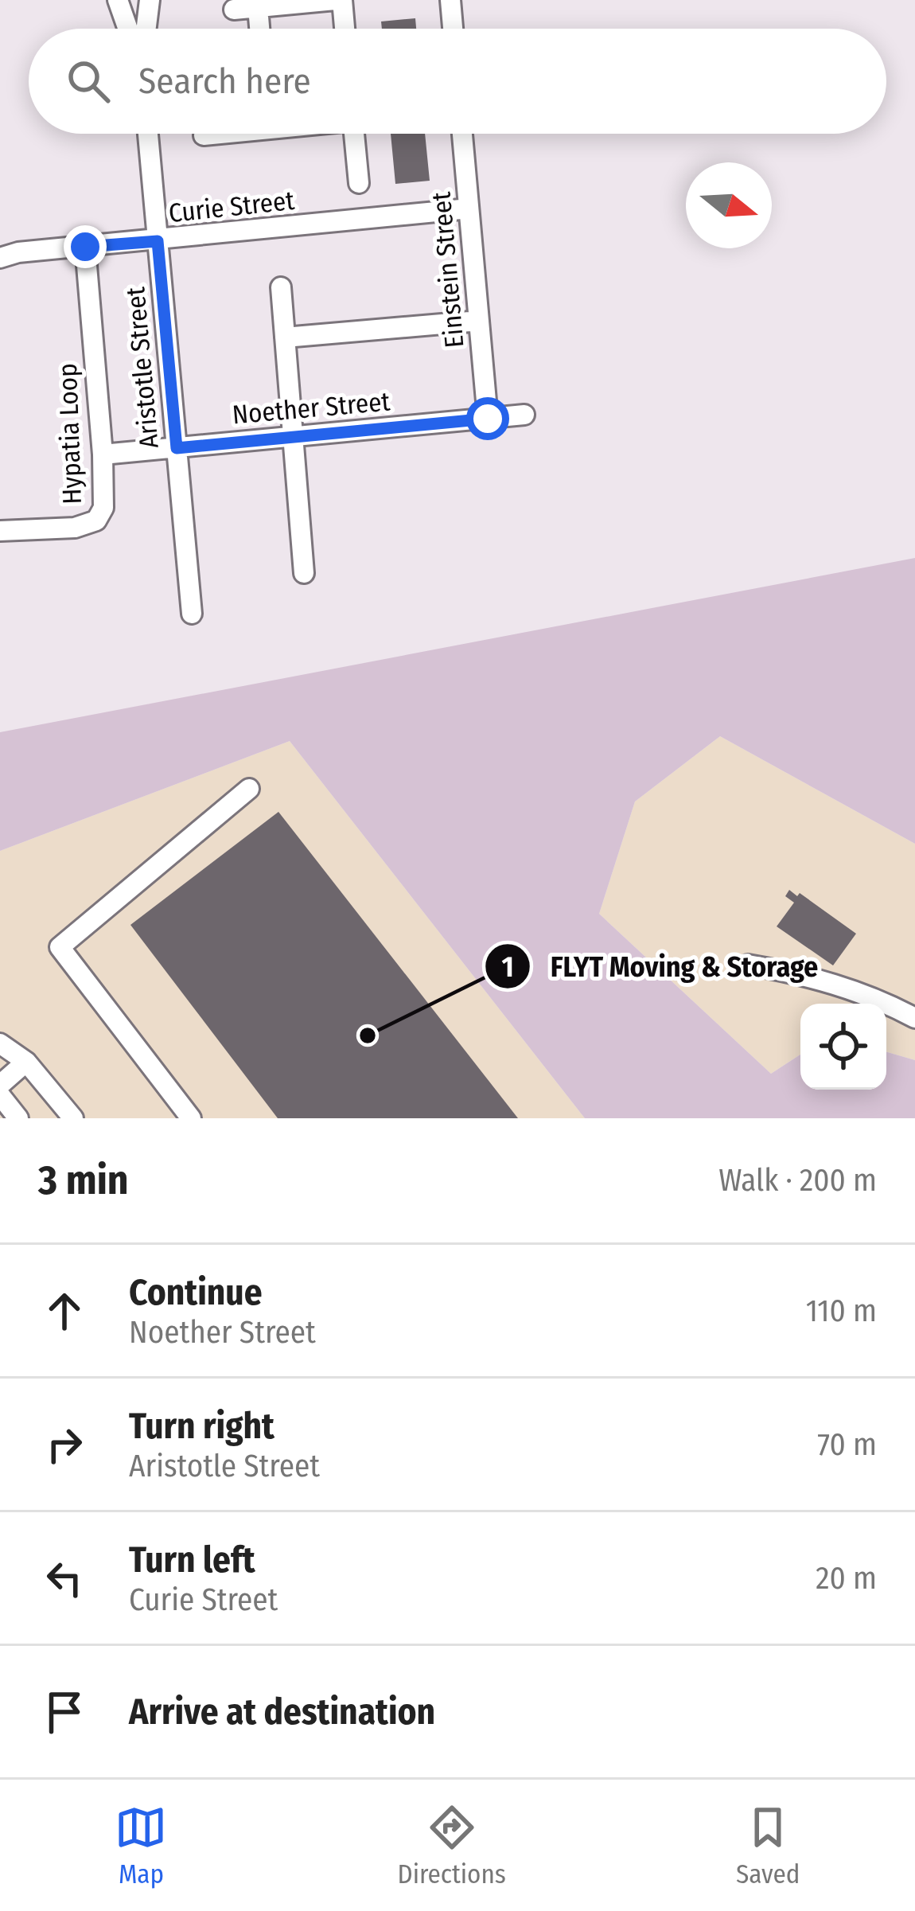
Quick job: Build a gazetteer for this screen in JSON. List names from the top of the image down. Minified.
{"streets":{"street":["Curie Street","Einstein Street","Aristotle Street","Noether Street","Hypatia Loop"]},"crossings":[["Curie Street","Einstein Street"],["Curie Street","Aristotle Street"],["Curie Street","Hypatia Loop"],["Einstein Street","Noether Street"],["Aristotle Street","Noether Street"],["Noether Street","Hypatia Loop"]],"places":["FLYT Moving & Storage"],"north":"right","page":{"search":"Search here","heading":["3 min","Walk · 200 m"],"list":[["Continue","Noether Street","110 m"],["Turn right","Aristotle Street","70 m"],["Turn left","Curie Street","20 m"],"Arrive at destination"],"nav":["Map","Directions","Saved"]}}
